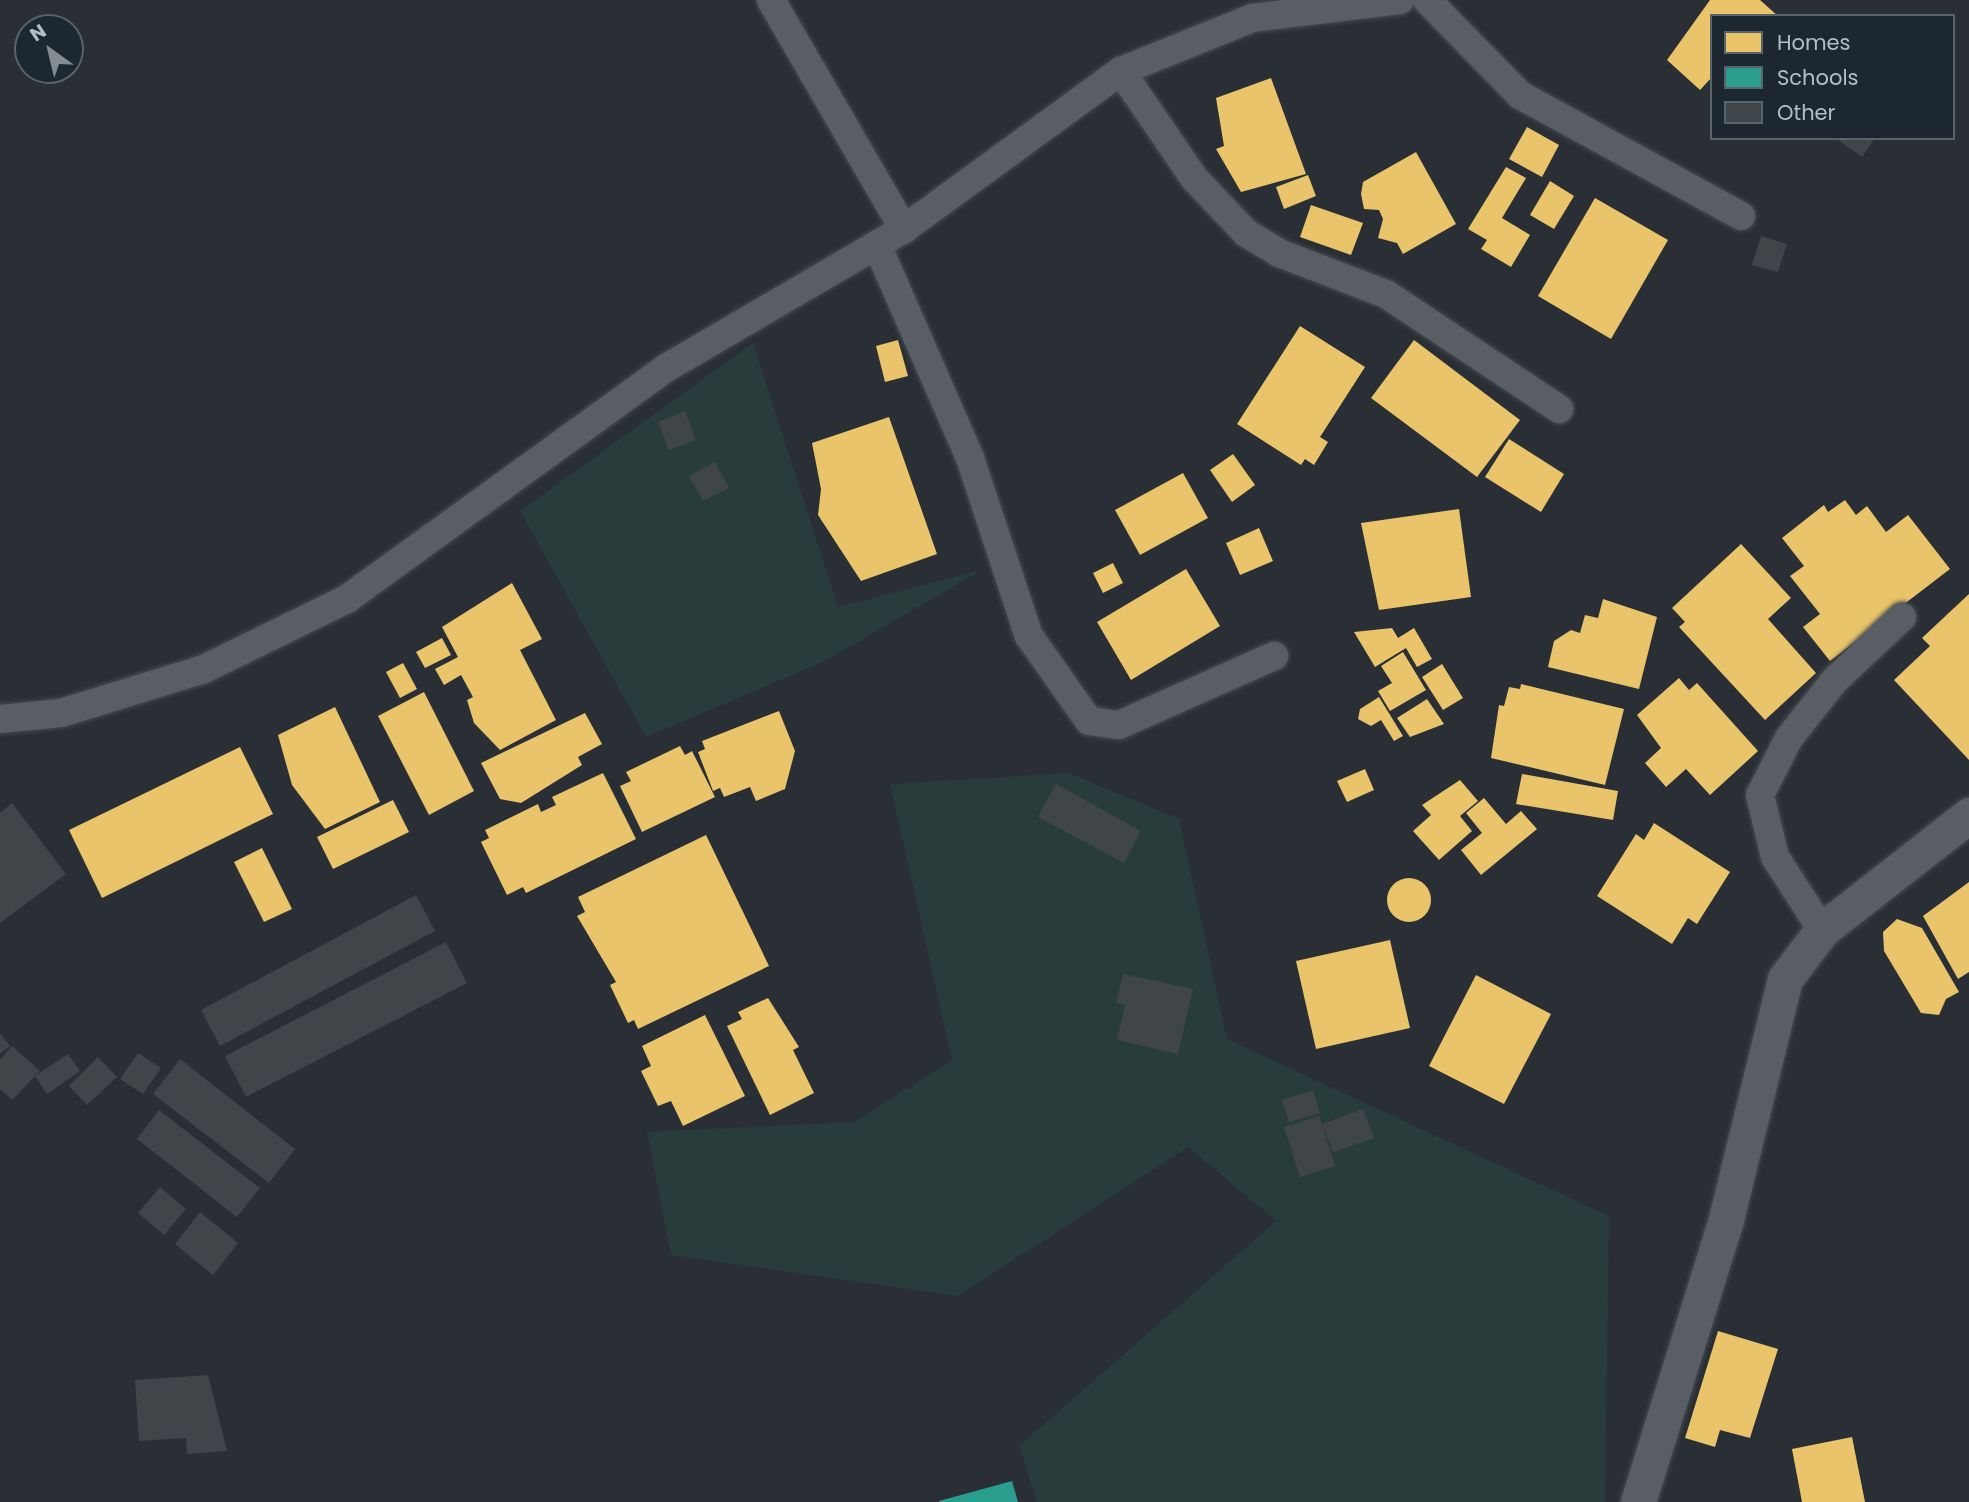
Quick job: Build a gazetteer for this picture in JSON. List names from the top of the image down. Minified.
{"legend":["Homes","Schools","Other"],"north":"top left"}
